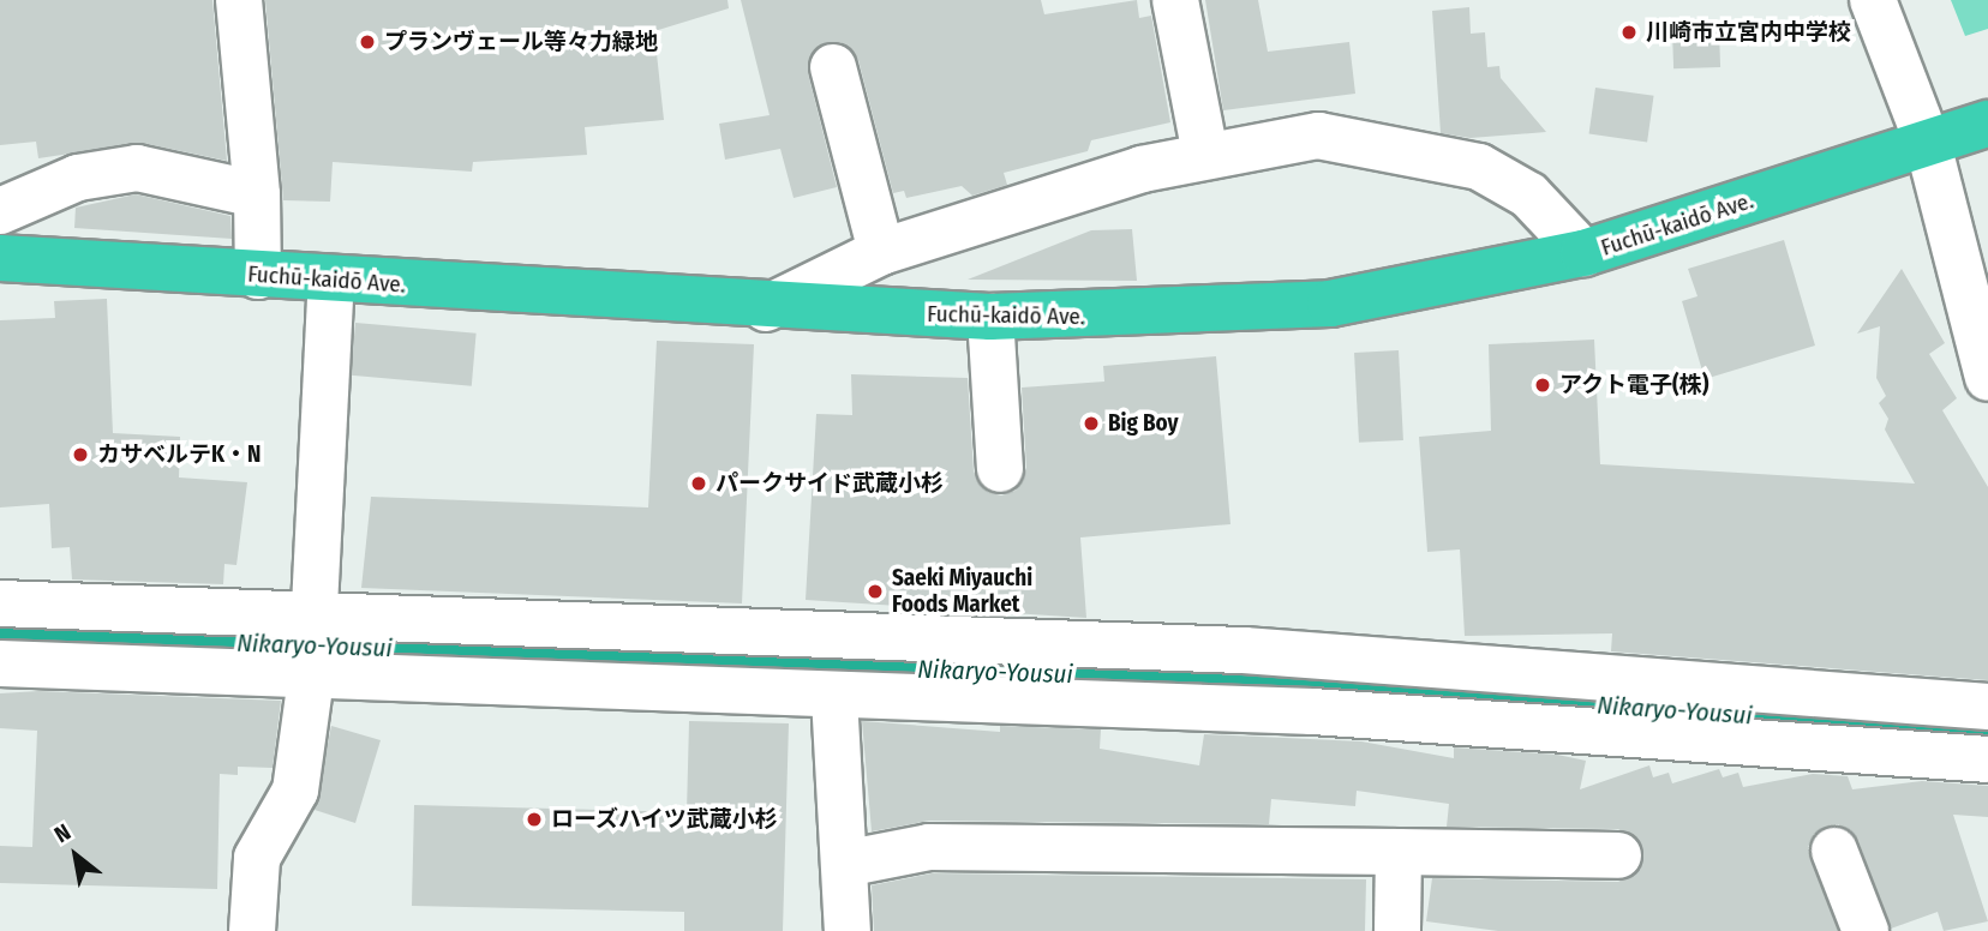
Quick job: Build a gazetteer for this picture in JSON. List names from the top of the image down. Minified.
{"streets":{"highway":["Fuchū-kaidō Ave."]},"water":["Nikaryo-Yousui"],"places":["川崎市立宮内中学校","プランヴェール等々力緑地","アクト電子(株)","Big Boy","カサベルテK・N","パークサイド武蔵小杉","Saeki Miyauchi Foods Market","ローズハイツ武蔵小杉"],"north":"top left"}
